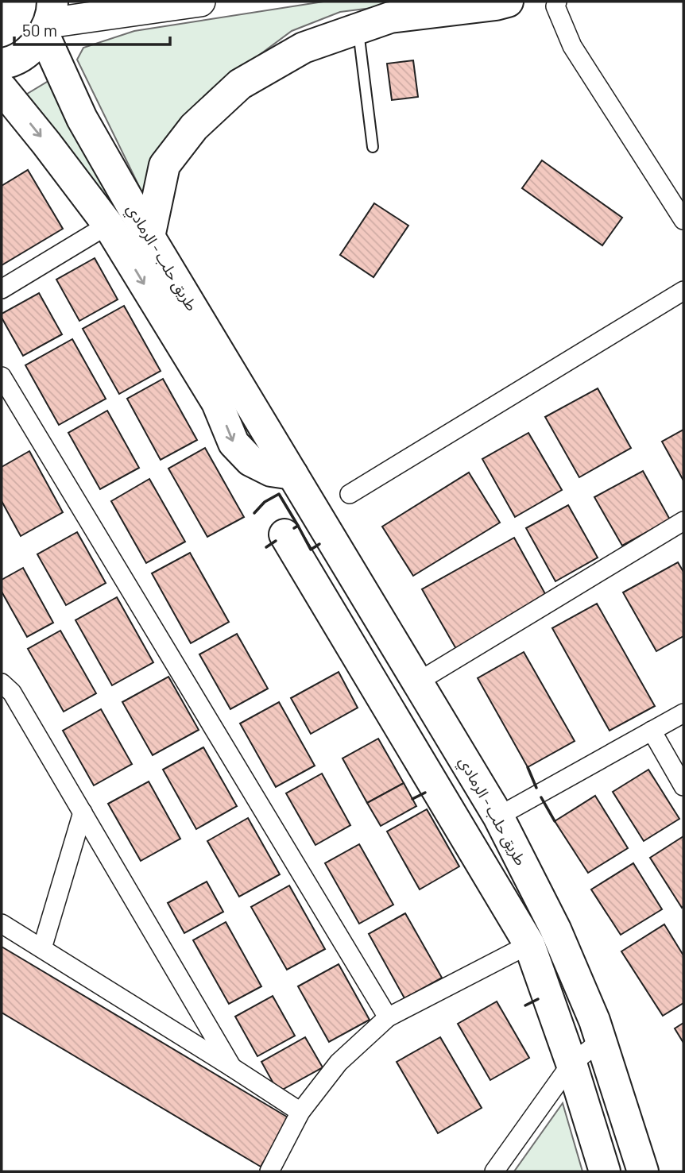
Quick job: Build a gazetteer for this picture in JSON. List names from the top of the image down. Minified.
{"streets":{"highway":["طريق حلب - الرمادي"]},"scale_bar":"50 m"}
